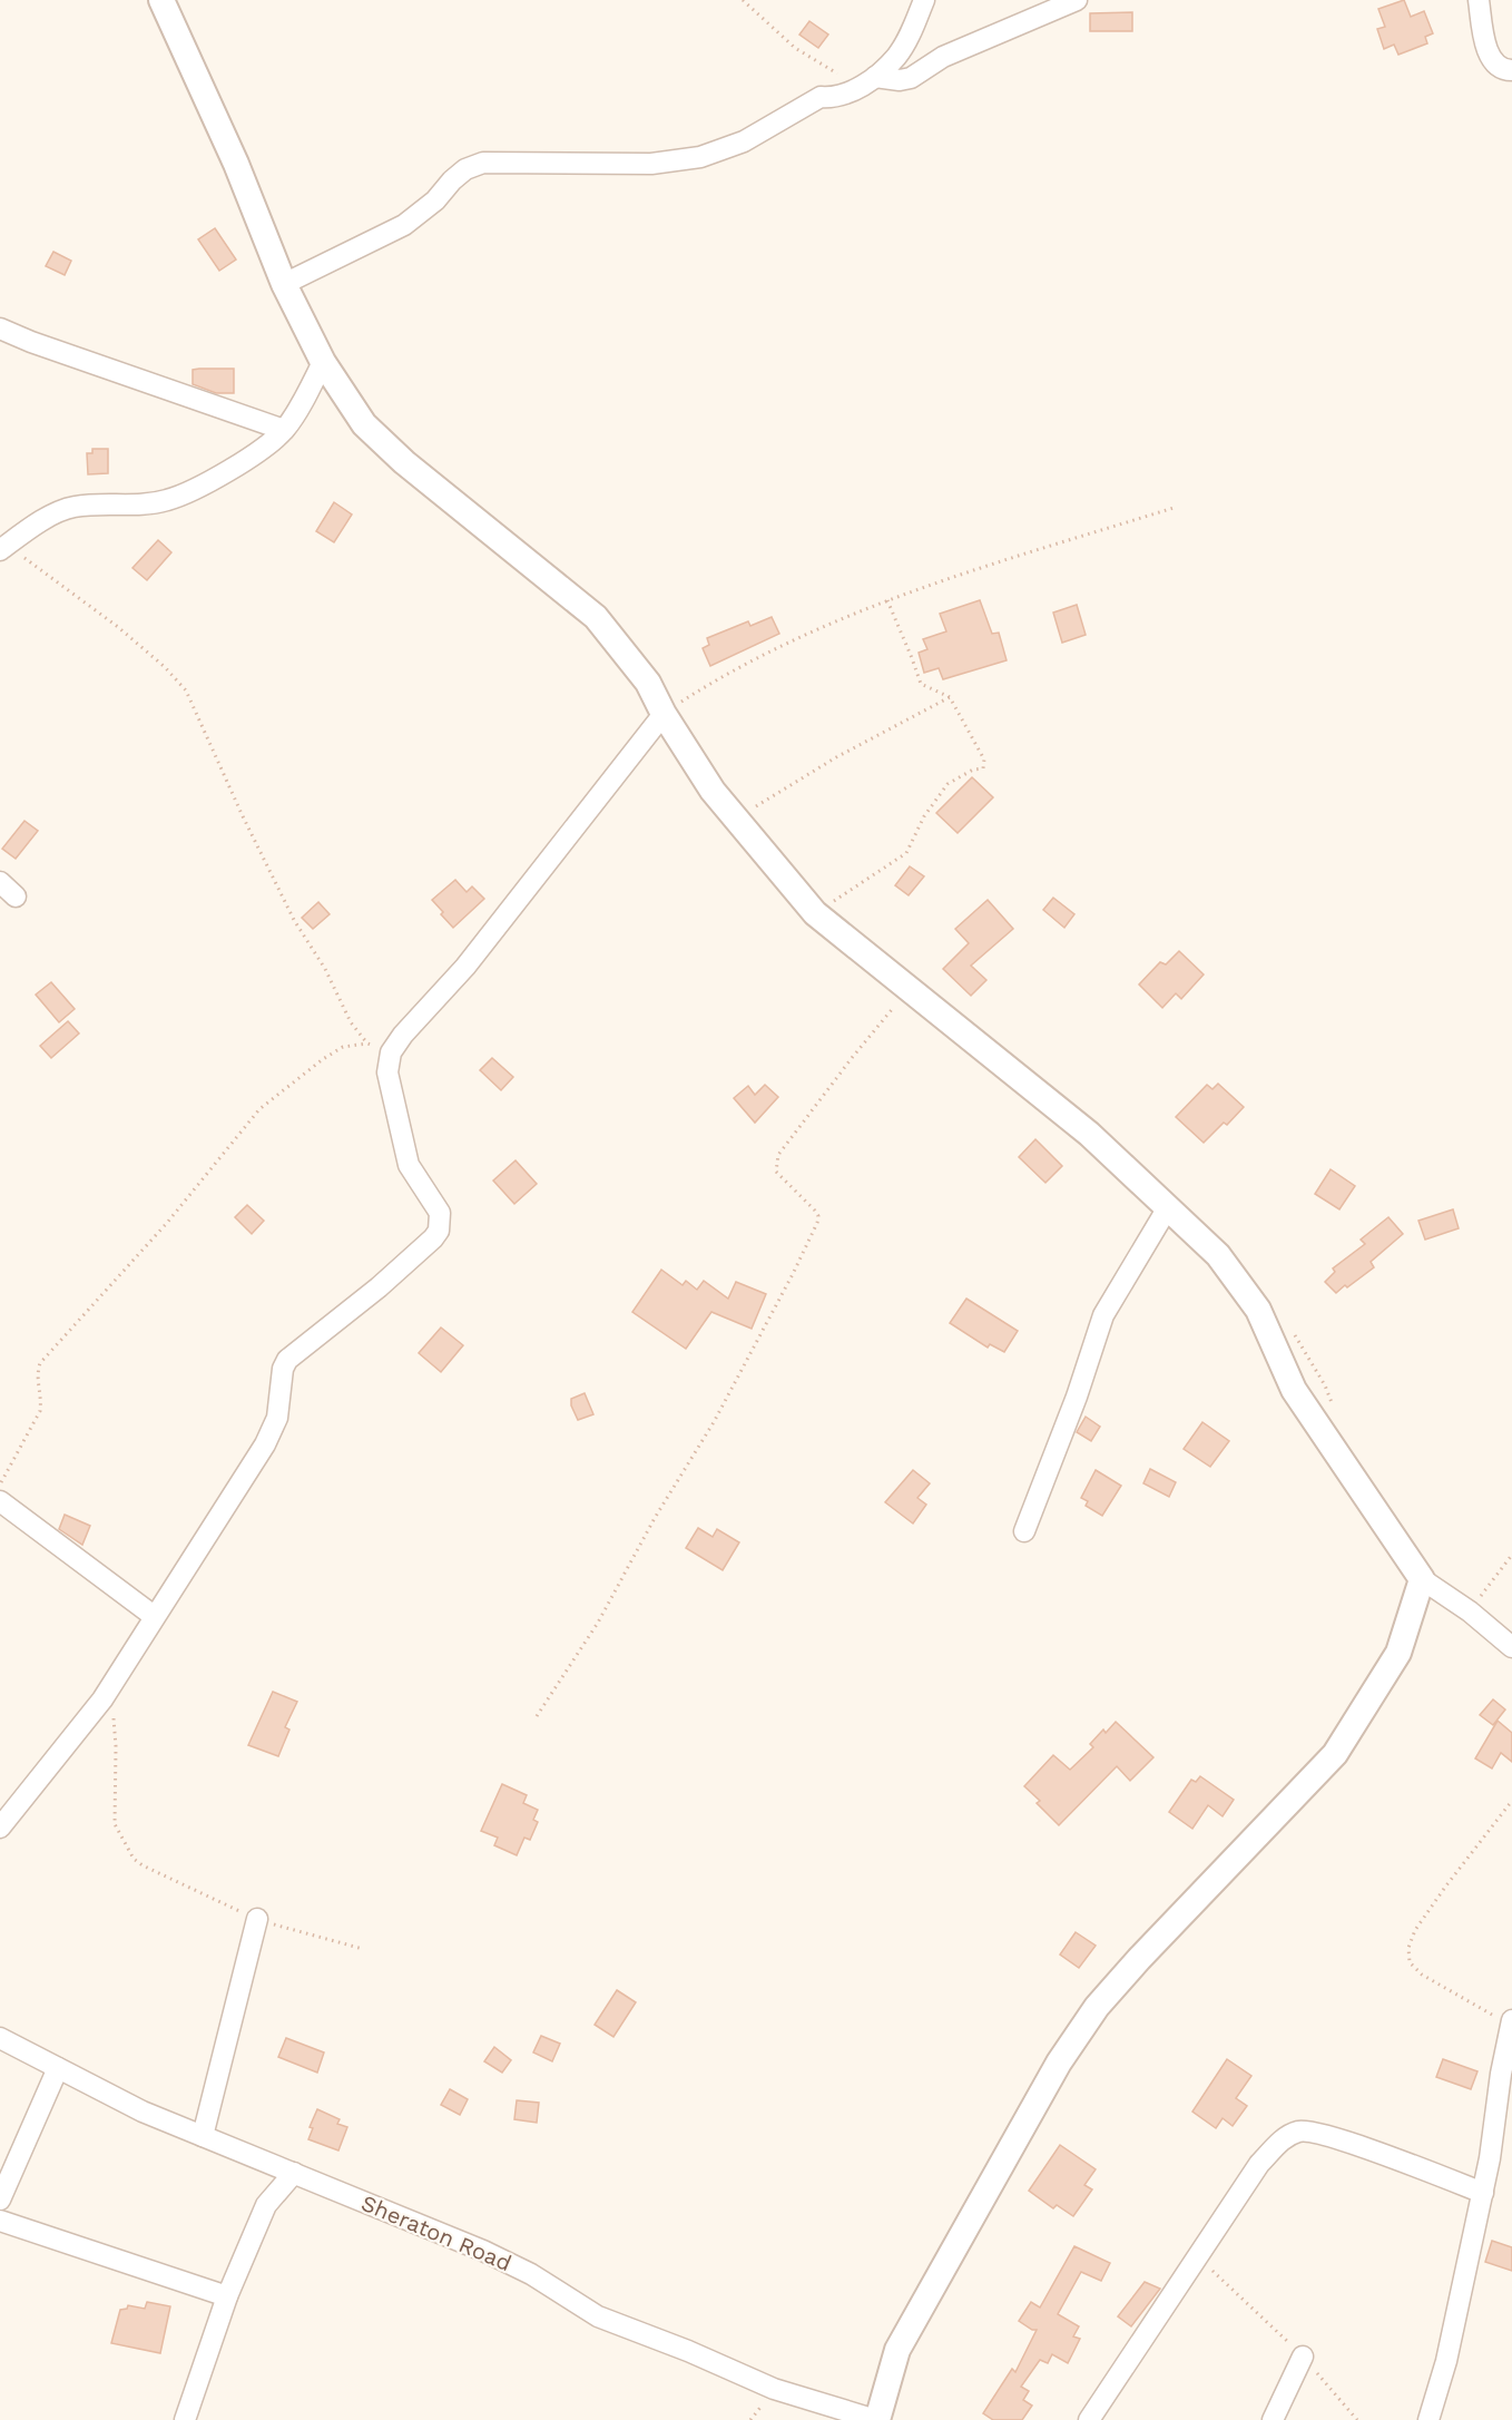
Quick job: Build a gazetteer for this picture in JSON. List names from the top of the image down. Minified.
{"streets":{"street":["Sheraton Road"]}}
